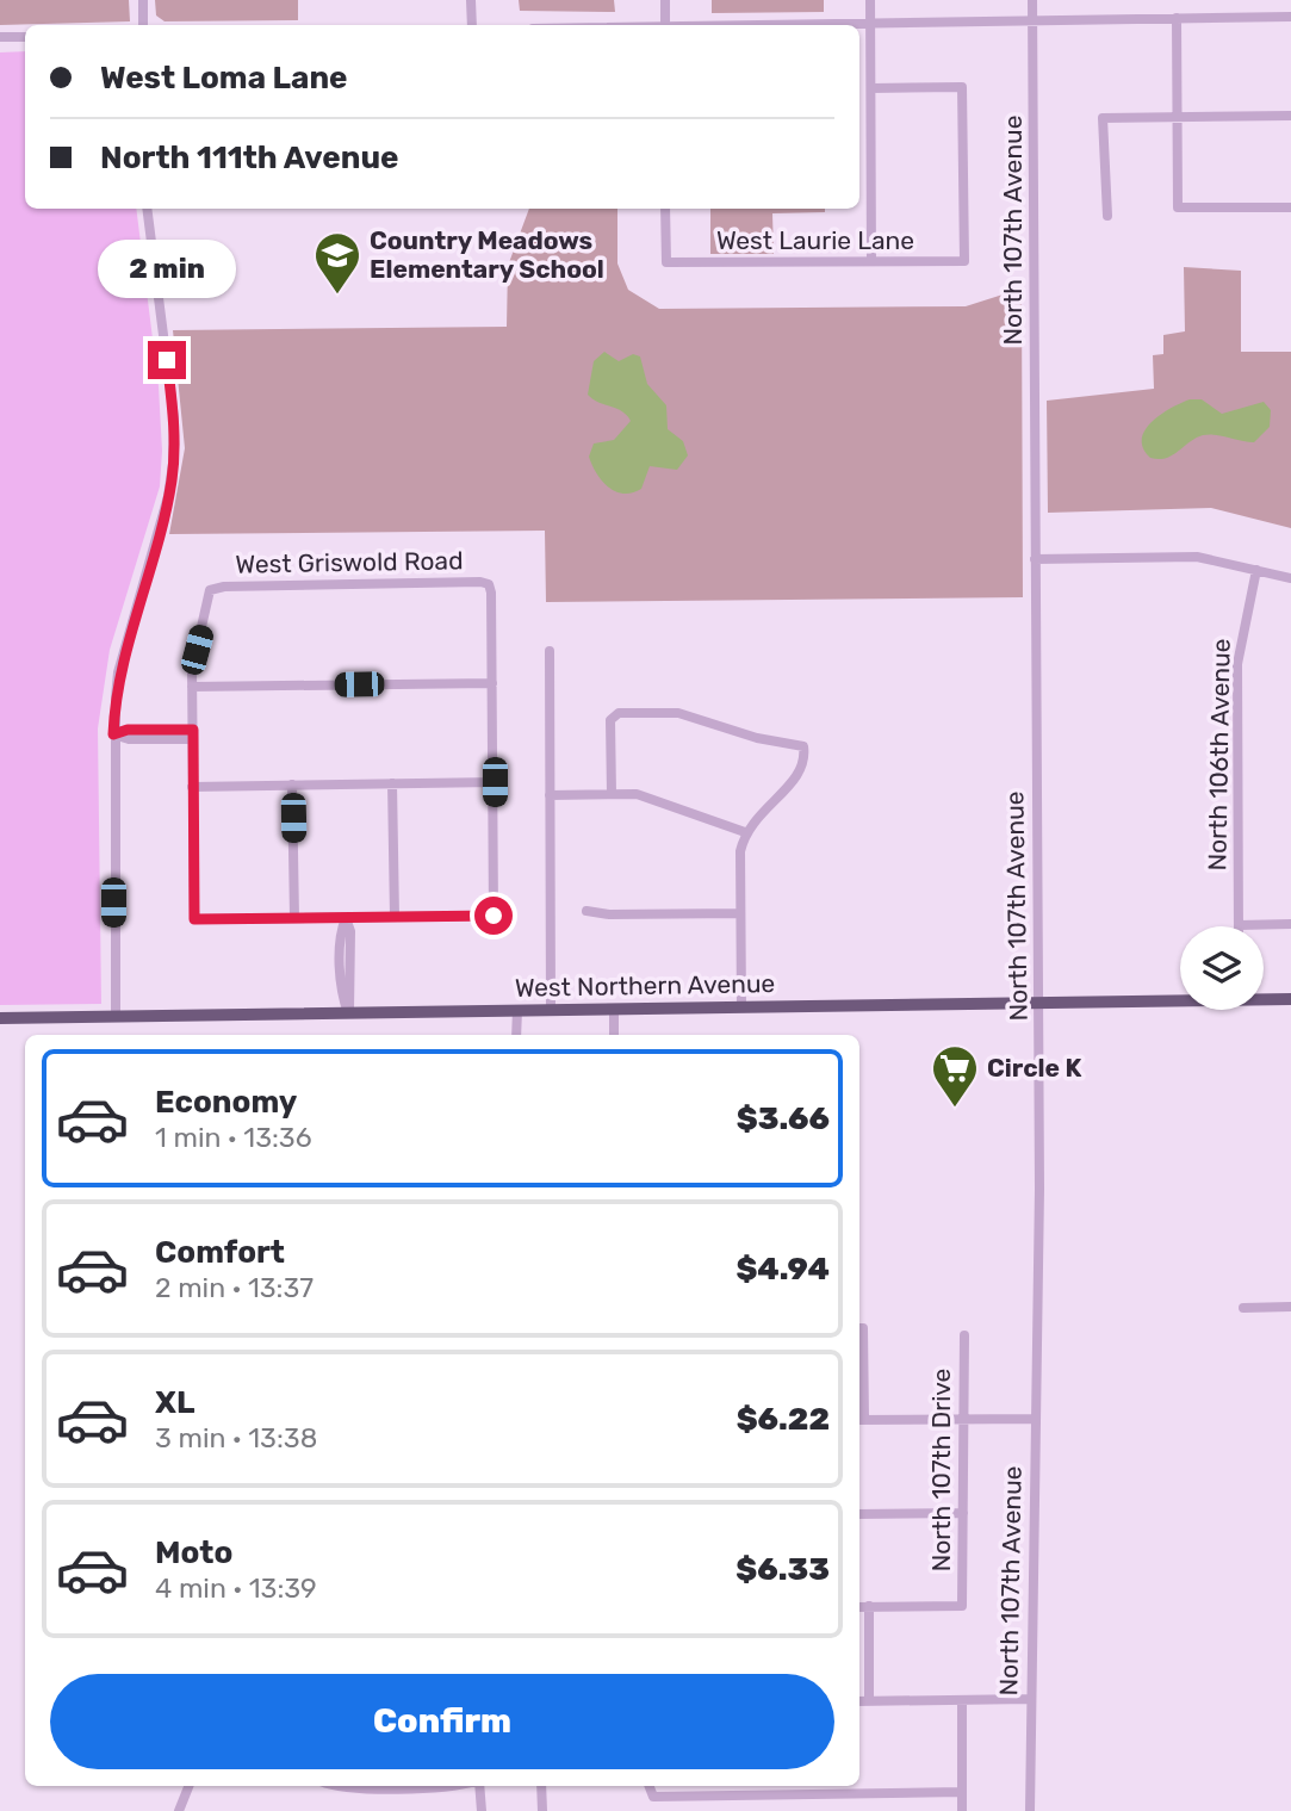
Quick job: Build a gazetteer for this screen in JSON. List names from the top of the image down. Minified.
{"streets":{"main road":["West Northern Avenue"],"street":["North 107th Avenue","West Laurie Lane","West Griswold Road","North 106th Avenue","North 107th Drive"]},"crossings":[["North 107th Avenue","West Northern Avenue"]],"places":{"school or university":["Country Meadows Elementary School"],"supermarket":["Circle K"]},"page":{"banner":["West Loma Lane","North 111th Avenue"],"bubble":"2 min","list":[{"name":"Economy","note":"1 min · 13:36","value":"$3.66"},{"name":"Comfort","note":"2 min · 13:37","value":"$4.94"},{"name":"XL","note":"3 min · 13:38","value":"$6.22"},{"name":"Moto","note":"4 min · 13:39","value":"$6.33"}],"buttons":"Confirm"}}
